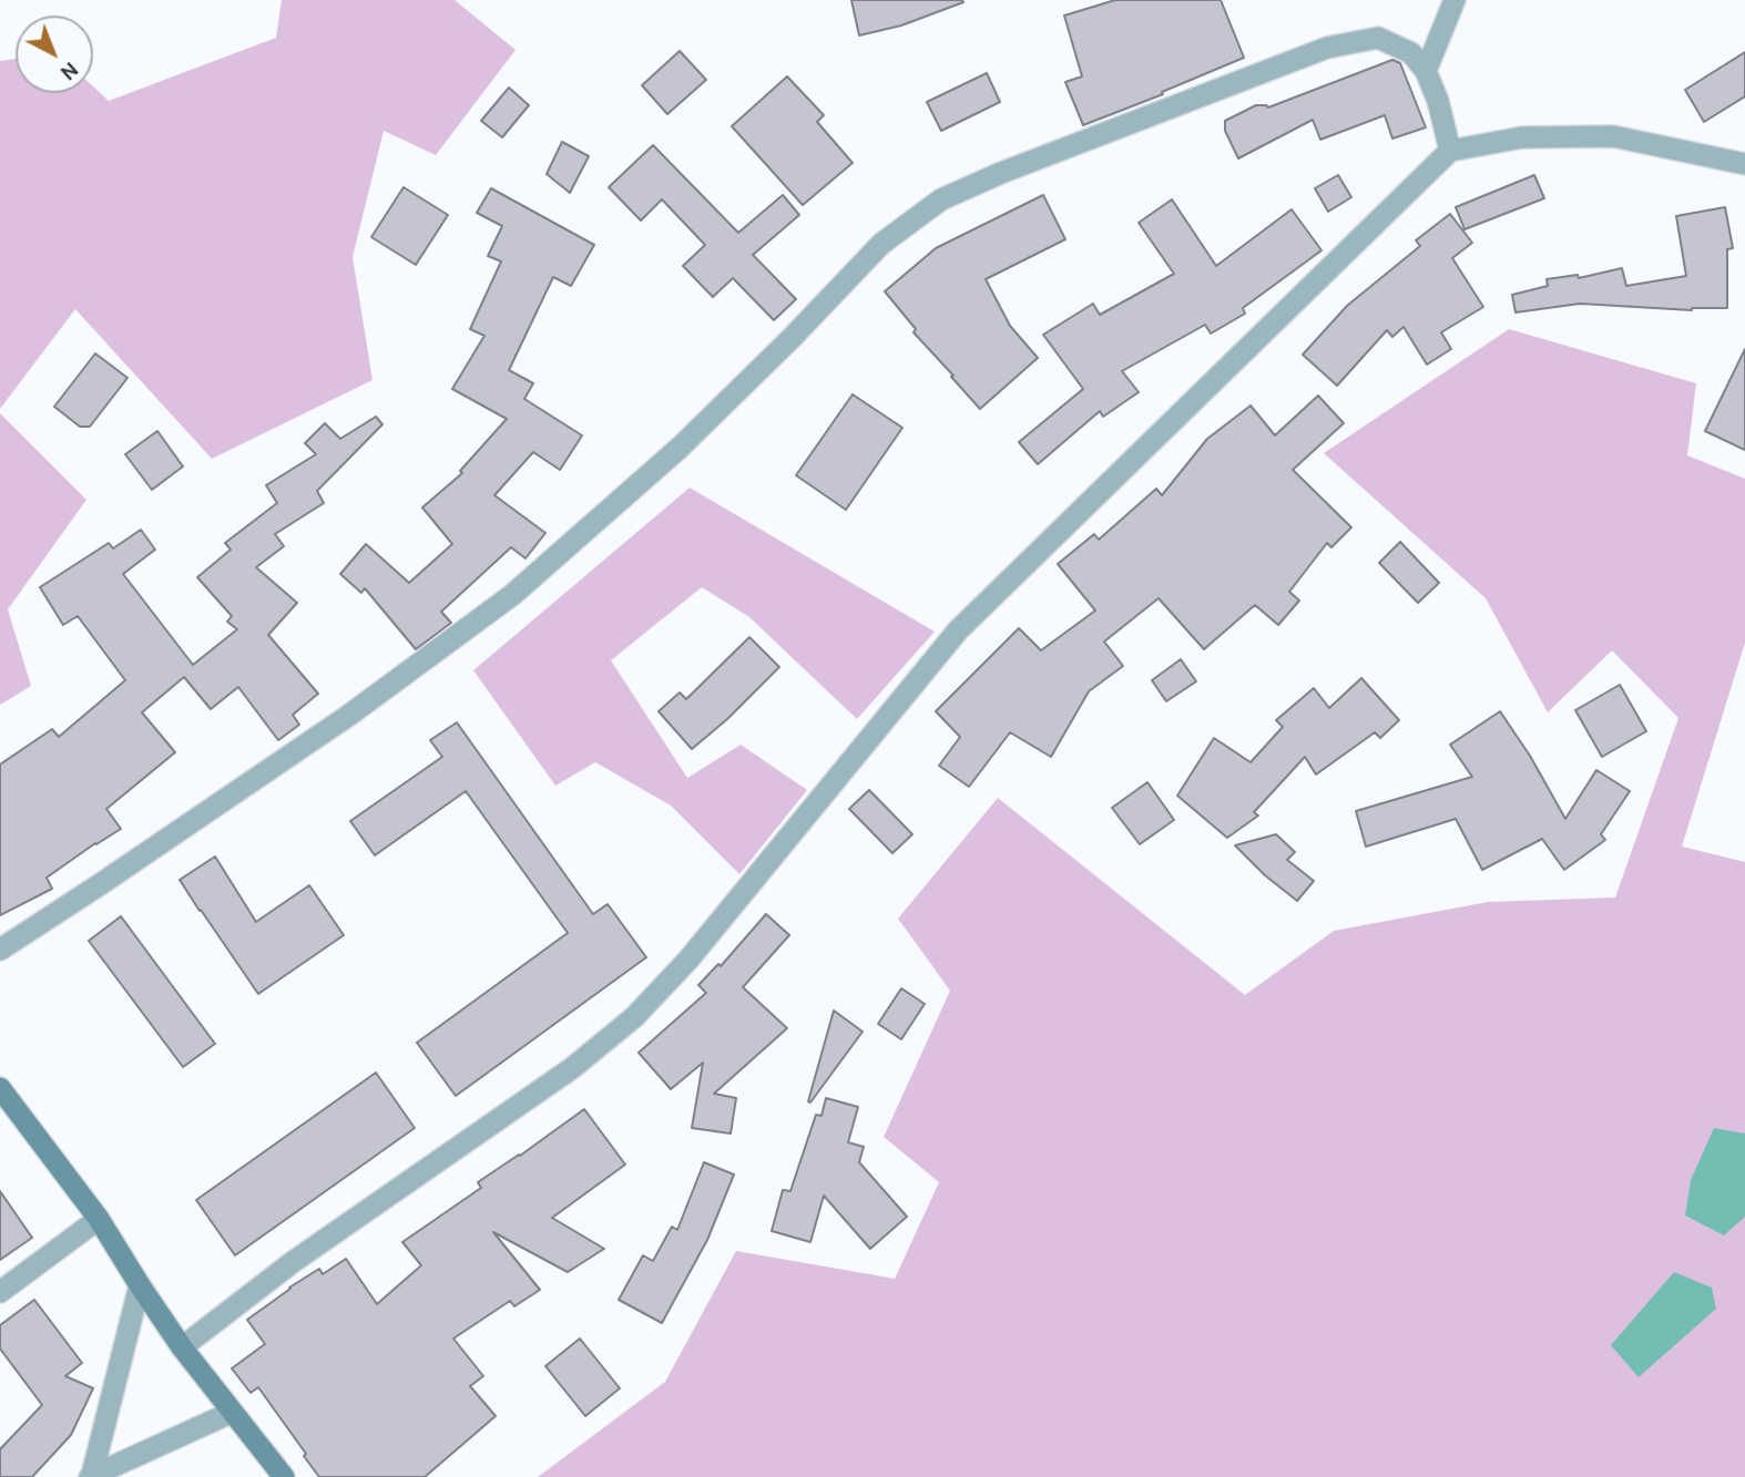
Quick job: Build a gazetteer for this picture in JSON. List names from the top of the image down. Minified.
{"north":"bottom right"}
